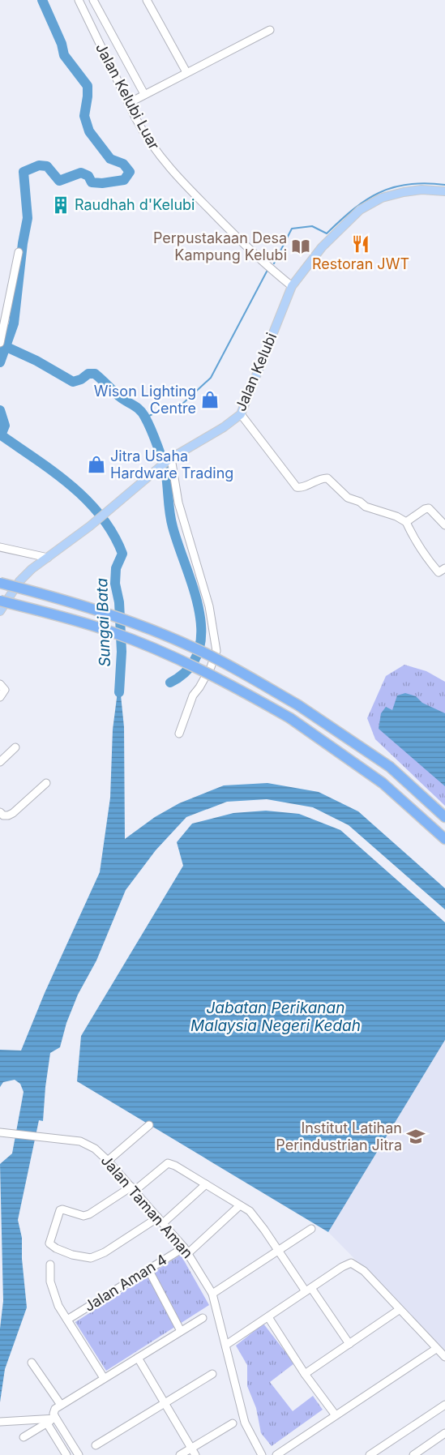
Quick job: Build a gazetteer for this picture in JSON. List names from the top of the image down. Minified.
{"streets":{"main road":["Jalan Kelubi"],"street":["Jalan Kelubi Luar","Jalan Taman Aman","Jalan Aman 4"]},"crossings":[["Jalan Kelubi Luar","Jalan Kelubi"],["Jalan Taman Aman","Jalan Aman 4"]],"water":["Sungai Bata","Jabatan Perikanan Malaysia Negeri Kedah"],"places":{"building":["Raudhah d'Kelubi"],"restaurant":["Restoran JWT"],"library":["Perpustakaan Desa Kampung Kelubi"],"shop":["Wison Lighting Centre","Jitra Usaha Hardware Trading"],"school or university":["Institut Latihan Perindustrian Jitra"]}}
